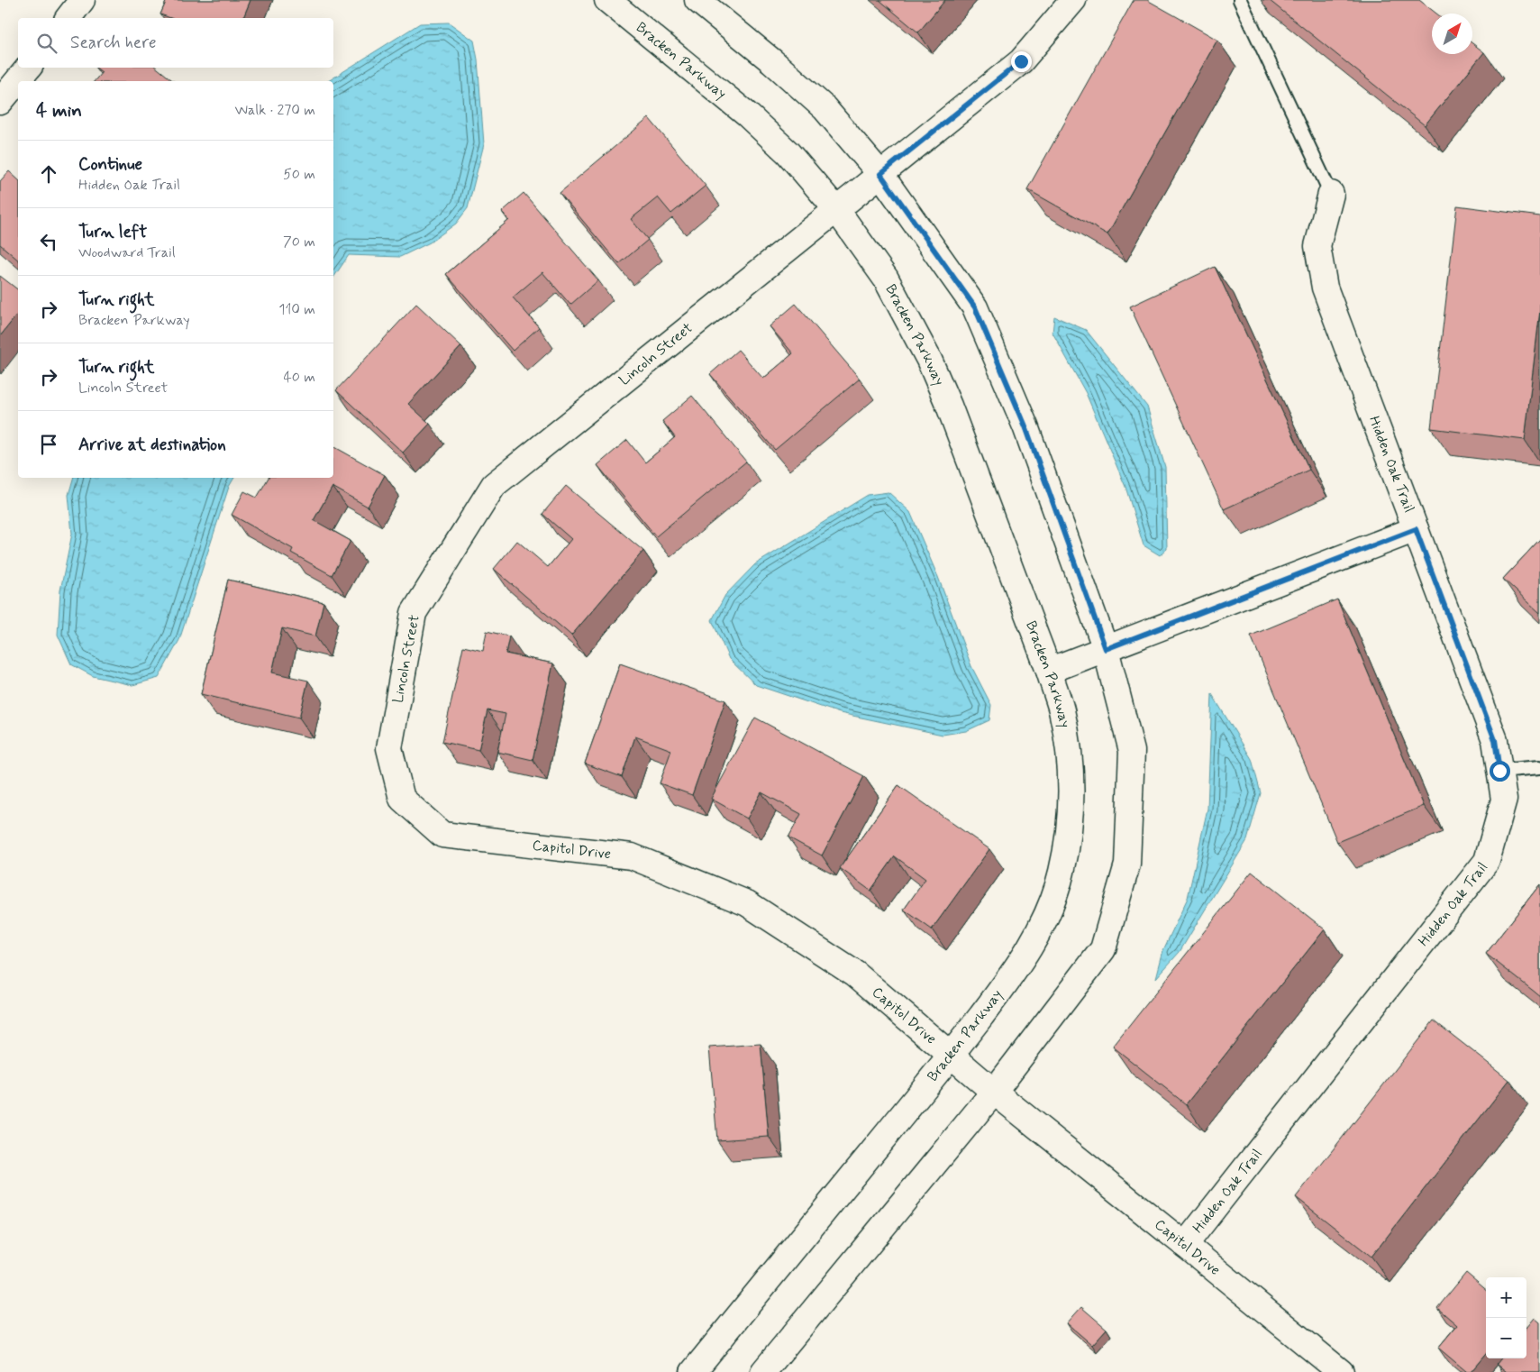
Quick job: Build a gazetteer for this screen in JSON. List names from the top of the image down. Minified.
{"streets":{"street":["Bracken Parkway","Lincoln Street","Hidden Oak Trail","Capitol Drive"]},"crossings":[["Bracken Parkway","Lincoln Street"],["Bracken Parkway","Capitol Drive"],["Lincoln Street","Capitol Drive"],["Hidden Oak Trail","Capitol Drive"]],"north":"top right","page":{"search":"Search here","heading":["4 min","Walk · 270 m"],"list":[["Continue","Hidden Oak Trail","50 m"],["Turn left","Woodward Trail","70 m"],["Turn right","Bracken Parkway","110 m"],["Turn right","Lincoln Street","40 m"],"Arrive at destination"],"map_buttons":["+","−"]}}
